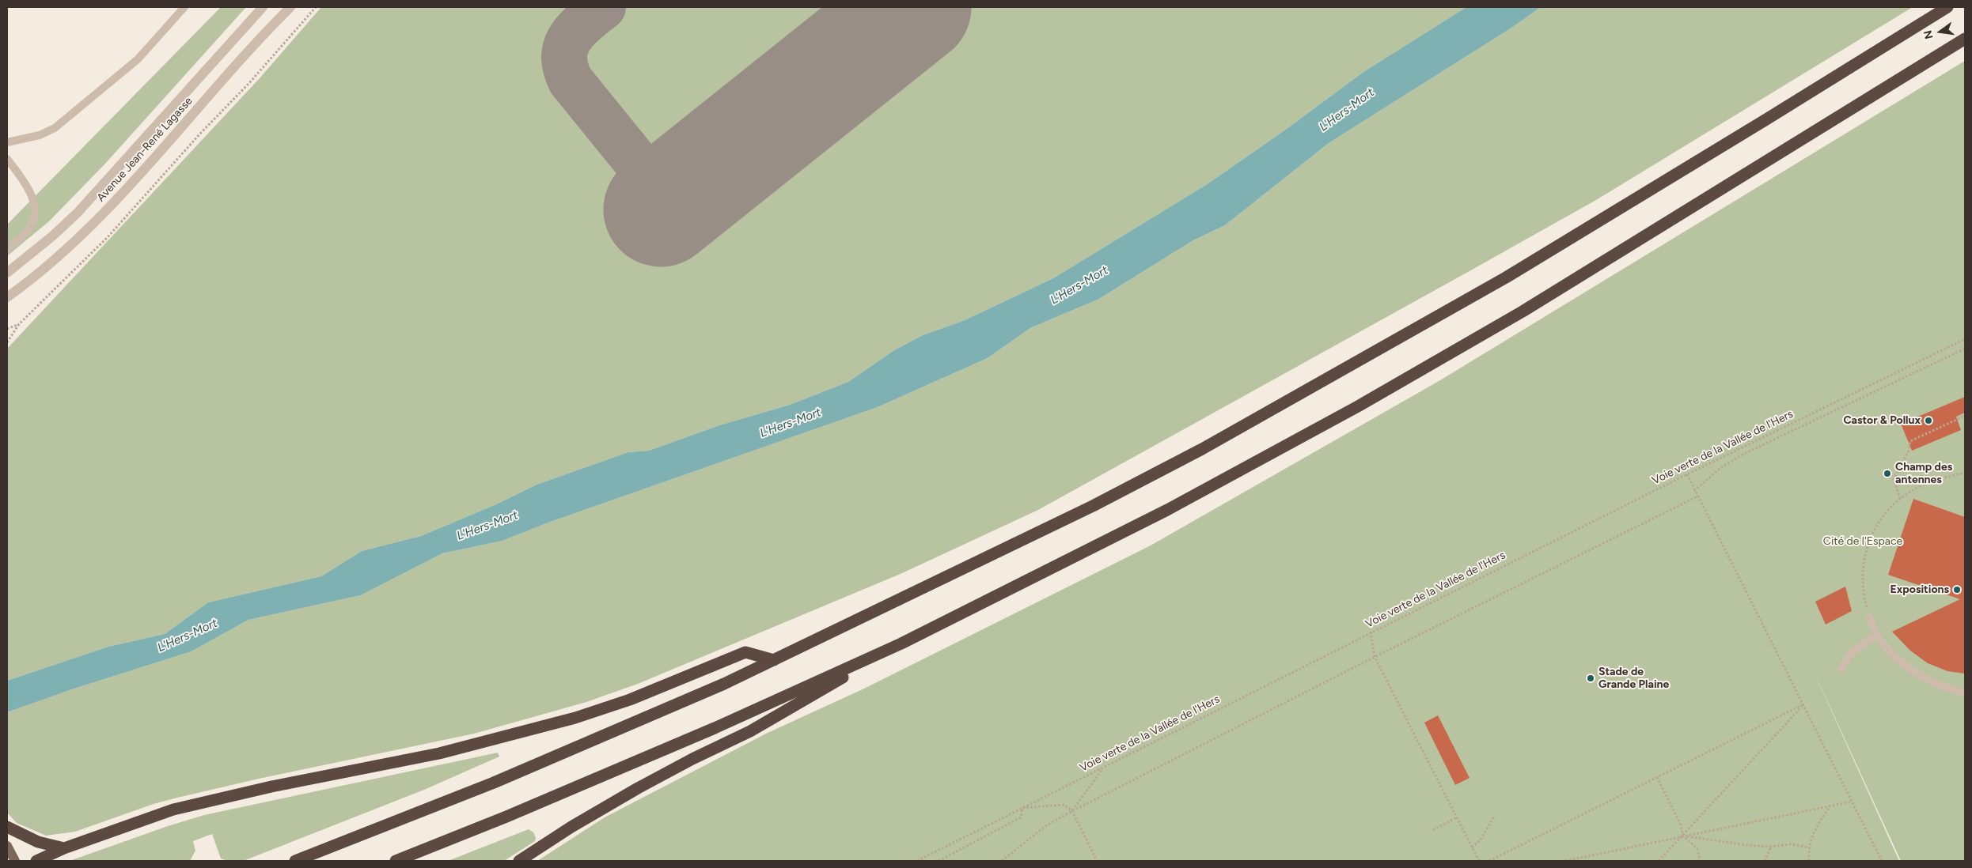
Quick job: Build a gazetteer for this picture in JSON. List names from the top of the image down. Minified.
{"streets":{"street":["Avenue Jean-René Lagasse"],"path":["Voie verte de la Vallée de l'Hers"]},"water":["L'Hers-Mort"],"parks":["Cité de l'Espace"],"places":["Castor & Pollux","Champ des antennes","Expositions","Stade de Grande Plaine"],"north":"left"}
